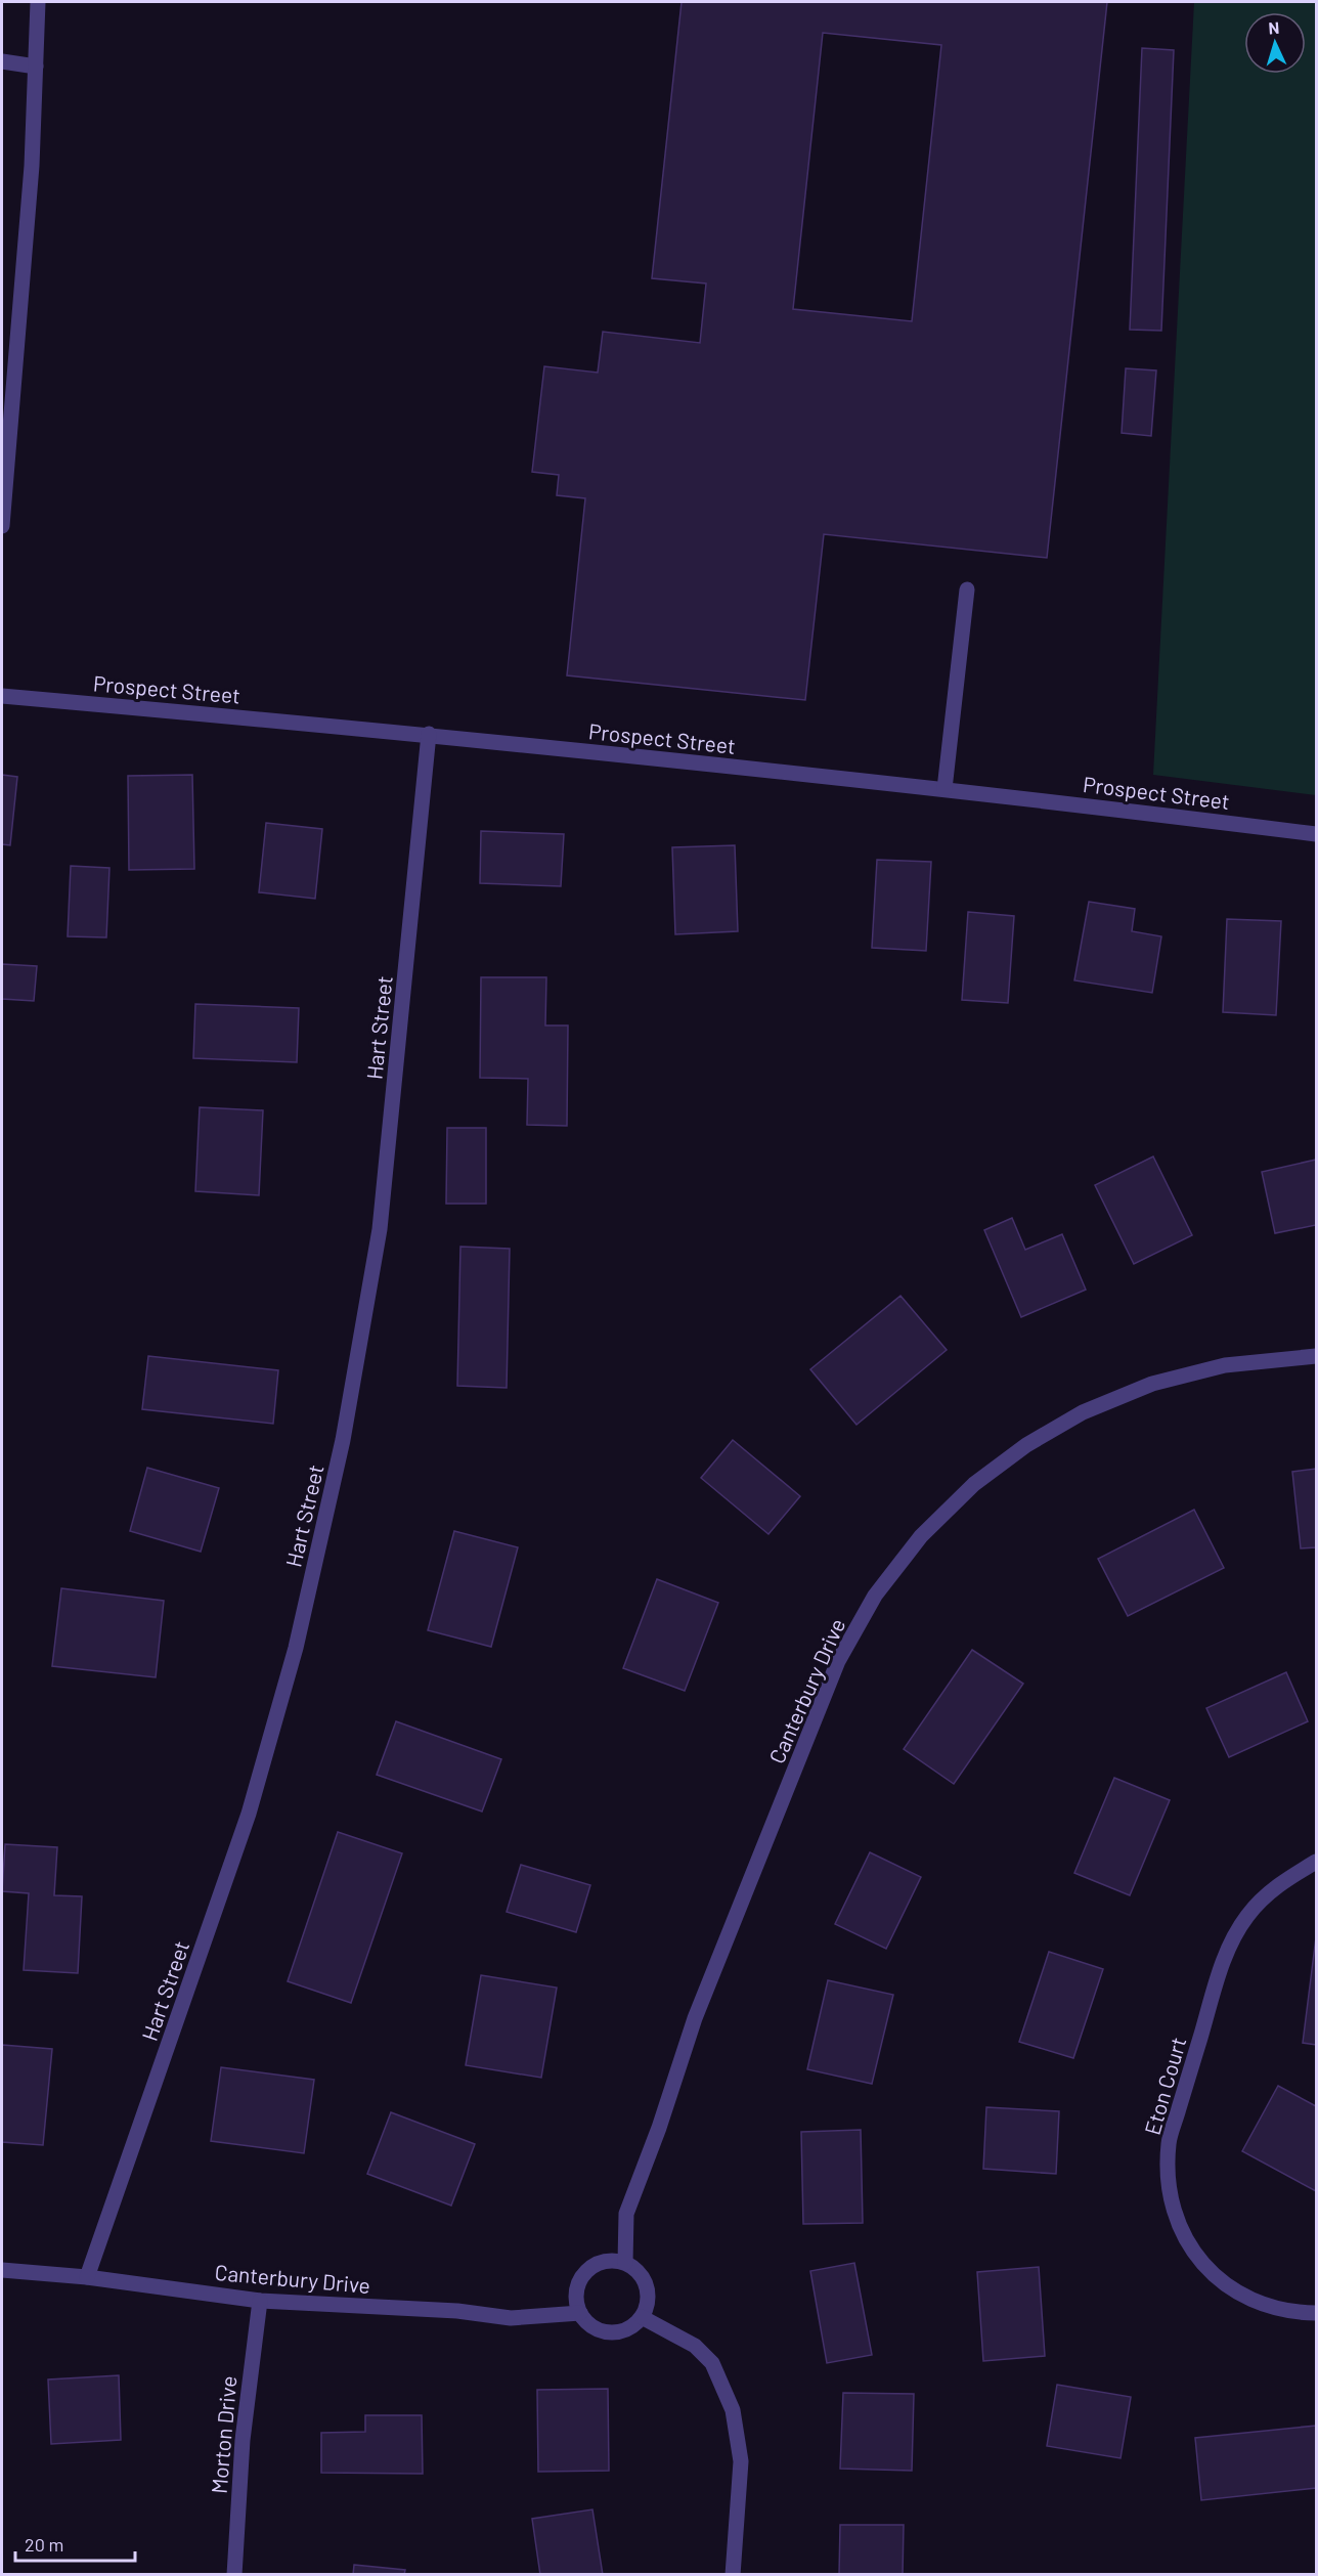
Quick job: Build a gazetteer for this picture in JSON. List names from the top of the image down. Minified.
{"streets":{"street":["Prospect Street","Hart Street","Canterbury Drive","Eton Court","Morton Drive"]},"crossings":[["Prospect Street","Hart Street"],["Hart Street","Canterbury Drive"],["Canterbury Drive","Morton Drive"]],"scale_bar":"20 m","north":"top"}
